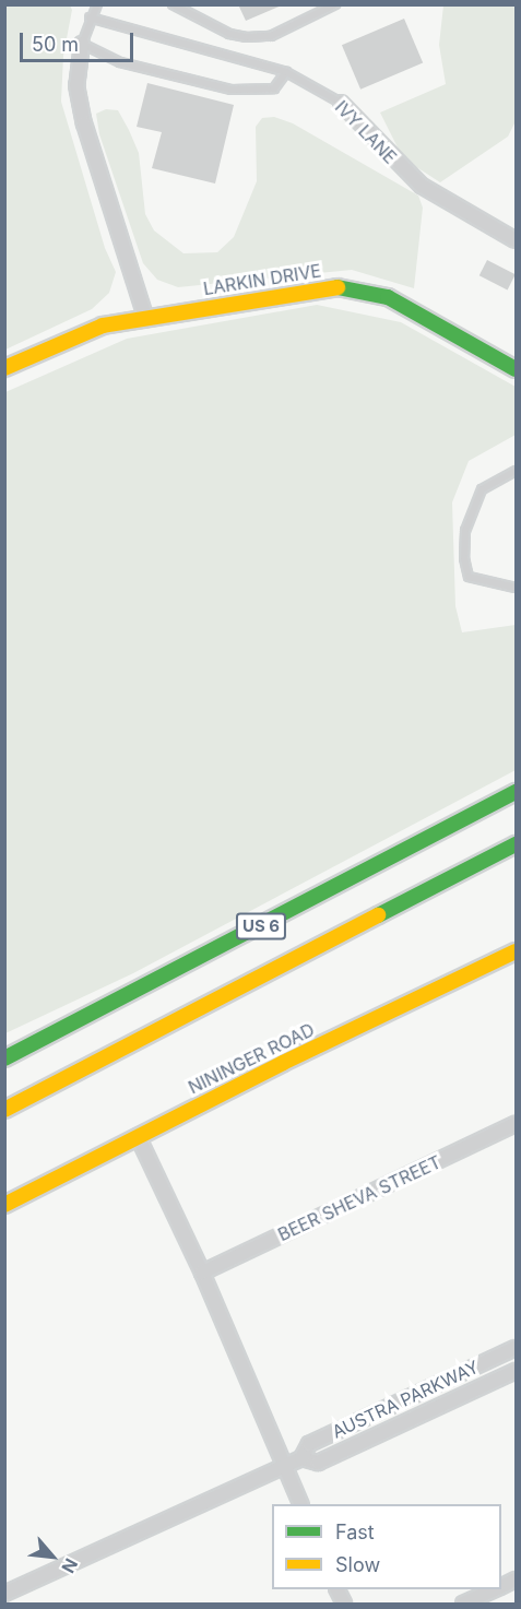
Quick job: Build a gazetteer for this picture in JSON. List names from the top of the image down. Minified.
{"streets":{"main road":["LARKIN DRIVE","US 6","NININGER ROAD"],"street":["IVY LANE","BEER SHEVA STREET","AUSTRA PARKWAY"]},"legend":["Fast","Slow"],"scale_bar":"50 m","north":"bottom right"}
